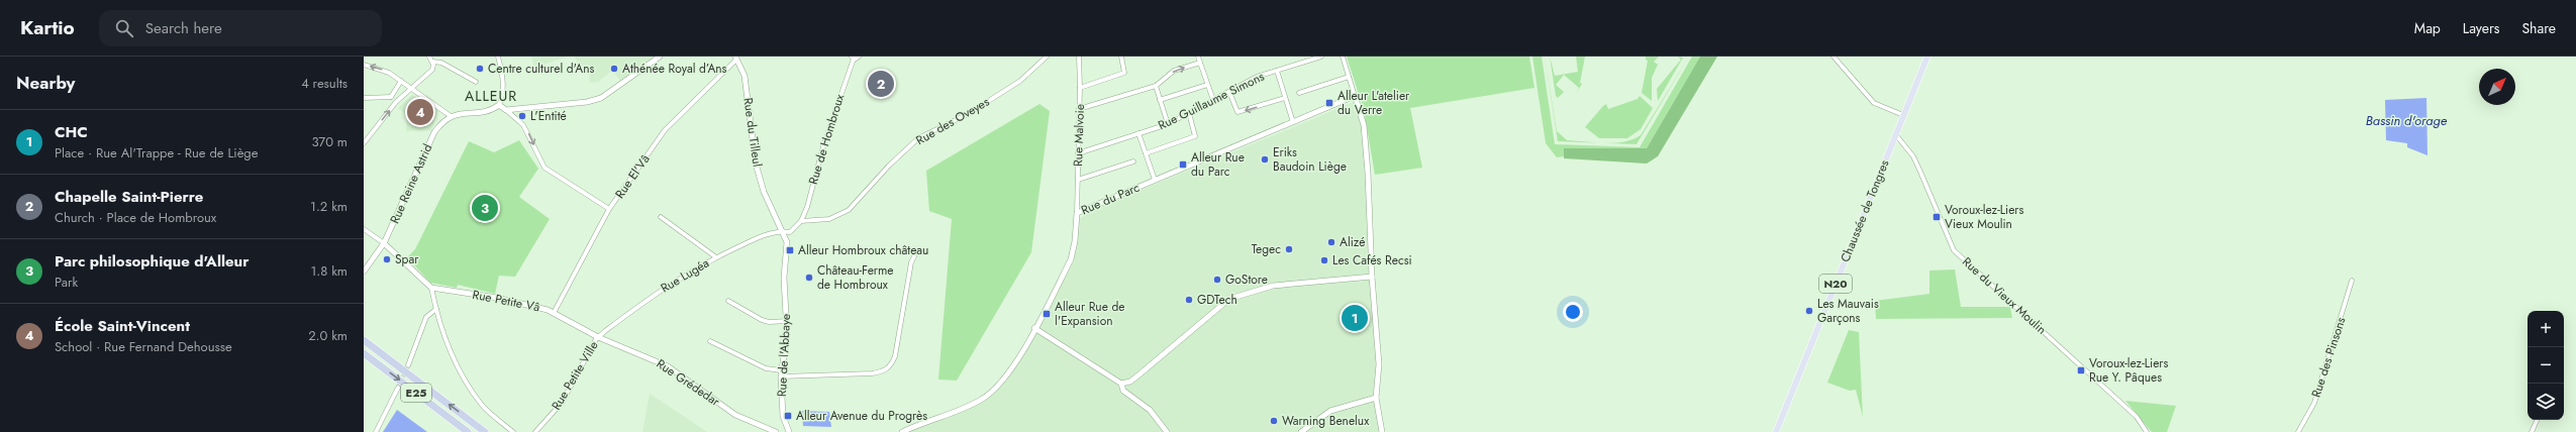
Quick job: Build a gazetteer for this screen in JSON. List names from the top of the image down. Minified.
{"streets":{"highway":["E25"],"main road":["Chaussée de Tongres","N20"],"street":["Rue Guillaume Simons","Rue des Oveyes","Rue du Tilleul","Rue Malvoie","Rue de Hombroux","Rue El'Vâ","Rue Reine Astrid","Rue du Parc","Rue Lugéa","Rue du Vieux Moulin","Rue Petite Vâ","Rue de l'Abbaye","Rue des Pinsons","Rue Petite Ville","Rue Grédedar"]},"crossings":[["Rue Guillaume Simons","Rue Malvoie"],["Rue des Oveyes","Rue de Hombroux"],["Rue des Oveyes","Rue Lugéa"],["Rue du Tilleul","Rue El'Vâ"],["Rue du Tilleul","Rue Lugéa"],["Rue du Tilleul","Rue de l'Abbaye"],["Rue Malvoie","Rue du Parc"],["Rue de Hombroux","Rue Lugéa"],["Rue El'Vâ","Rue Petite Vâ"],["Chaussée de Tongres","Rue du Vieux Moulin"],["Rue Lugéa","Rue Petite Vâ"],["Rue Lugéa","Rue de l'Abbaye"],["Rue Lugéa","Rue Petite Ville"],["Rue Lugéa","Rue Grédedar"],["Rue Petite Vâ","Rue Petite Ville"],["Rue Petite Vâ","Rue Grédedar"],["Rue Petite Ville","Rue Grédedar"]],"districts":["ALLEUR"],"water":["Bassin d'orage"],"places":{"other":["Centre culturel d'Ans","Athénée Royal d’Ans","L'Entité","Eriks Baudoin Liège","Alizé","Tegec","Spar","Les Cafés Recsi","Château-Ferme de Hombroux","GoStore","GDTech","Les Mauvais Garçons","Warning Benelux"],"transit":["Alleur L'atelier du Verre","Alleur Rue du Parc","Voroux-lez-Liers Vieux Moulin","Alleur Hombroux château","Alleur Rue de l'Expansion","Voroux-lez-Liers Rue Y. Pâques","Alleur Avenue du Progrès"]},"north":"top right","page":{"header":"Kartio","search":"Search here","nav":["Map","Layers","Share"],"heading":["Nearby","4 results"],"pins":["2","4","3","1"],"list":[{"mark":"1","name":"CHC","note":"Place · Rue Al'Trappe - Rue de Liège","value":"370 m"},{"mark":"2","name":"Chapelle Saint-Pierre","note":"Church · Place de Hombroux","value":"1.2 km"},{"mark":"3","name":"Parc philosophique d'Alleur","note":"Park","value":"1.8 km"},{"mark":"4","name":"École Saint-Vincent","note":"School · Rue Fernand Dehousse","value":"2.0 km"}],"map_buttons":["+","−"]}}
